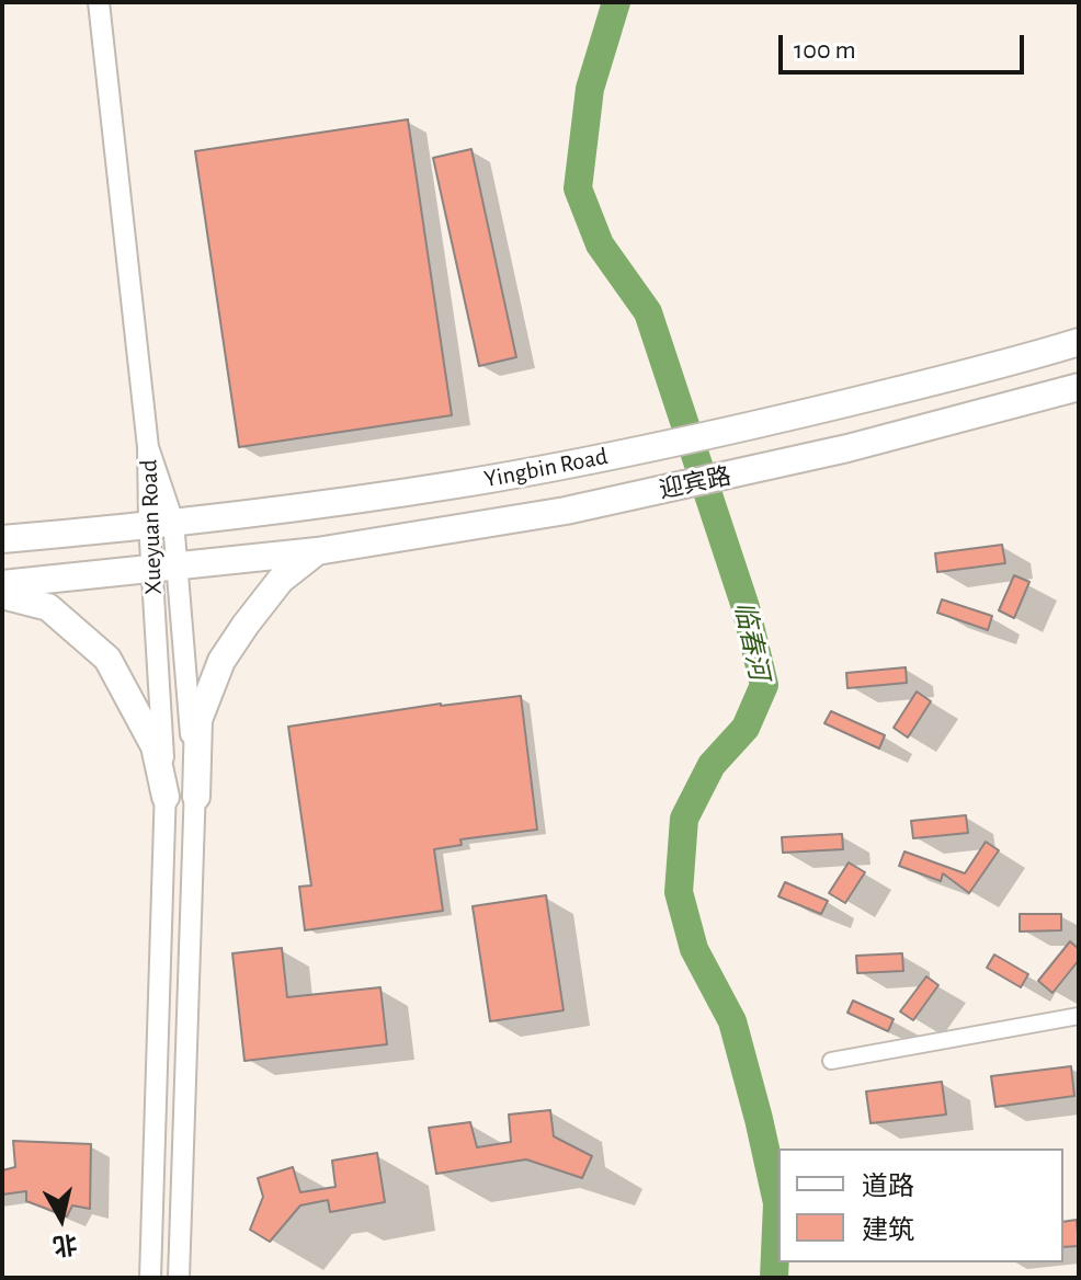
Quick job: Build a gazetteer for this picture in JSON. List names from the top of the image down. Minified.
{"streets":{"highway":["Yingbin Road","迎宾路"],"main road":["Xueyuan Road"]},"crossings":[["Yingbin Road","迎宾路"],["Yingbin Road","Xueyuan Road"]],"water":["临春河"],"legend":["道路","建筑"],"scale_bar":"100 m","north":"bottom"}
